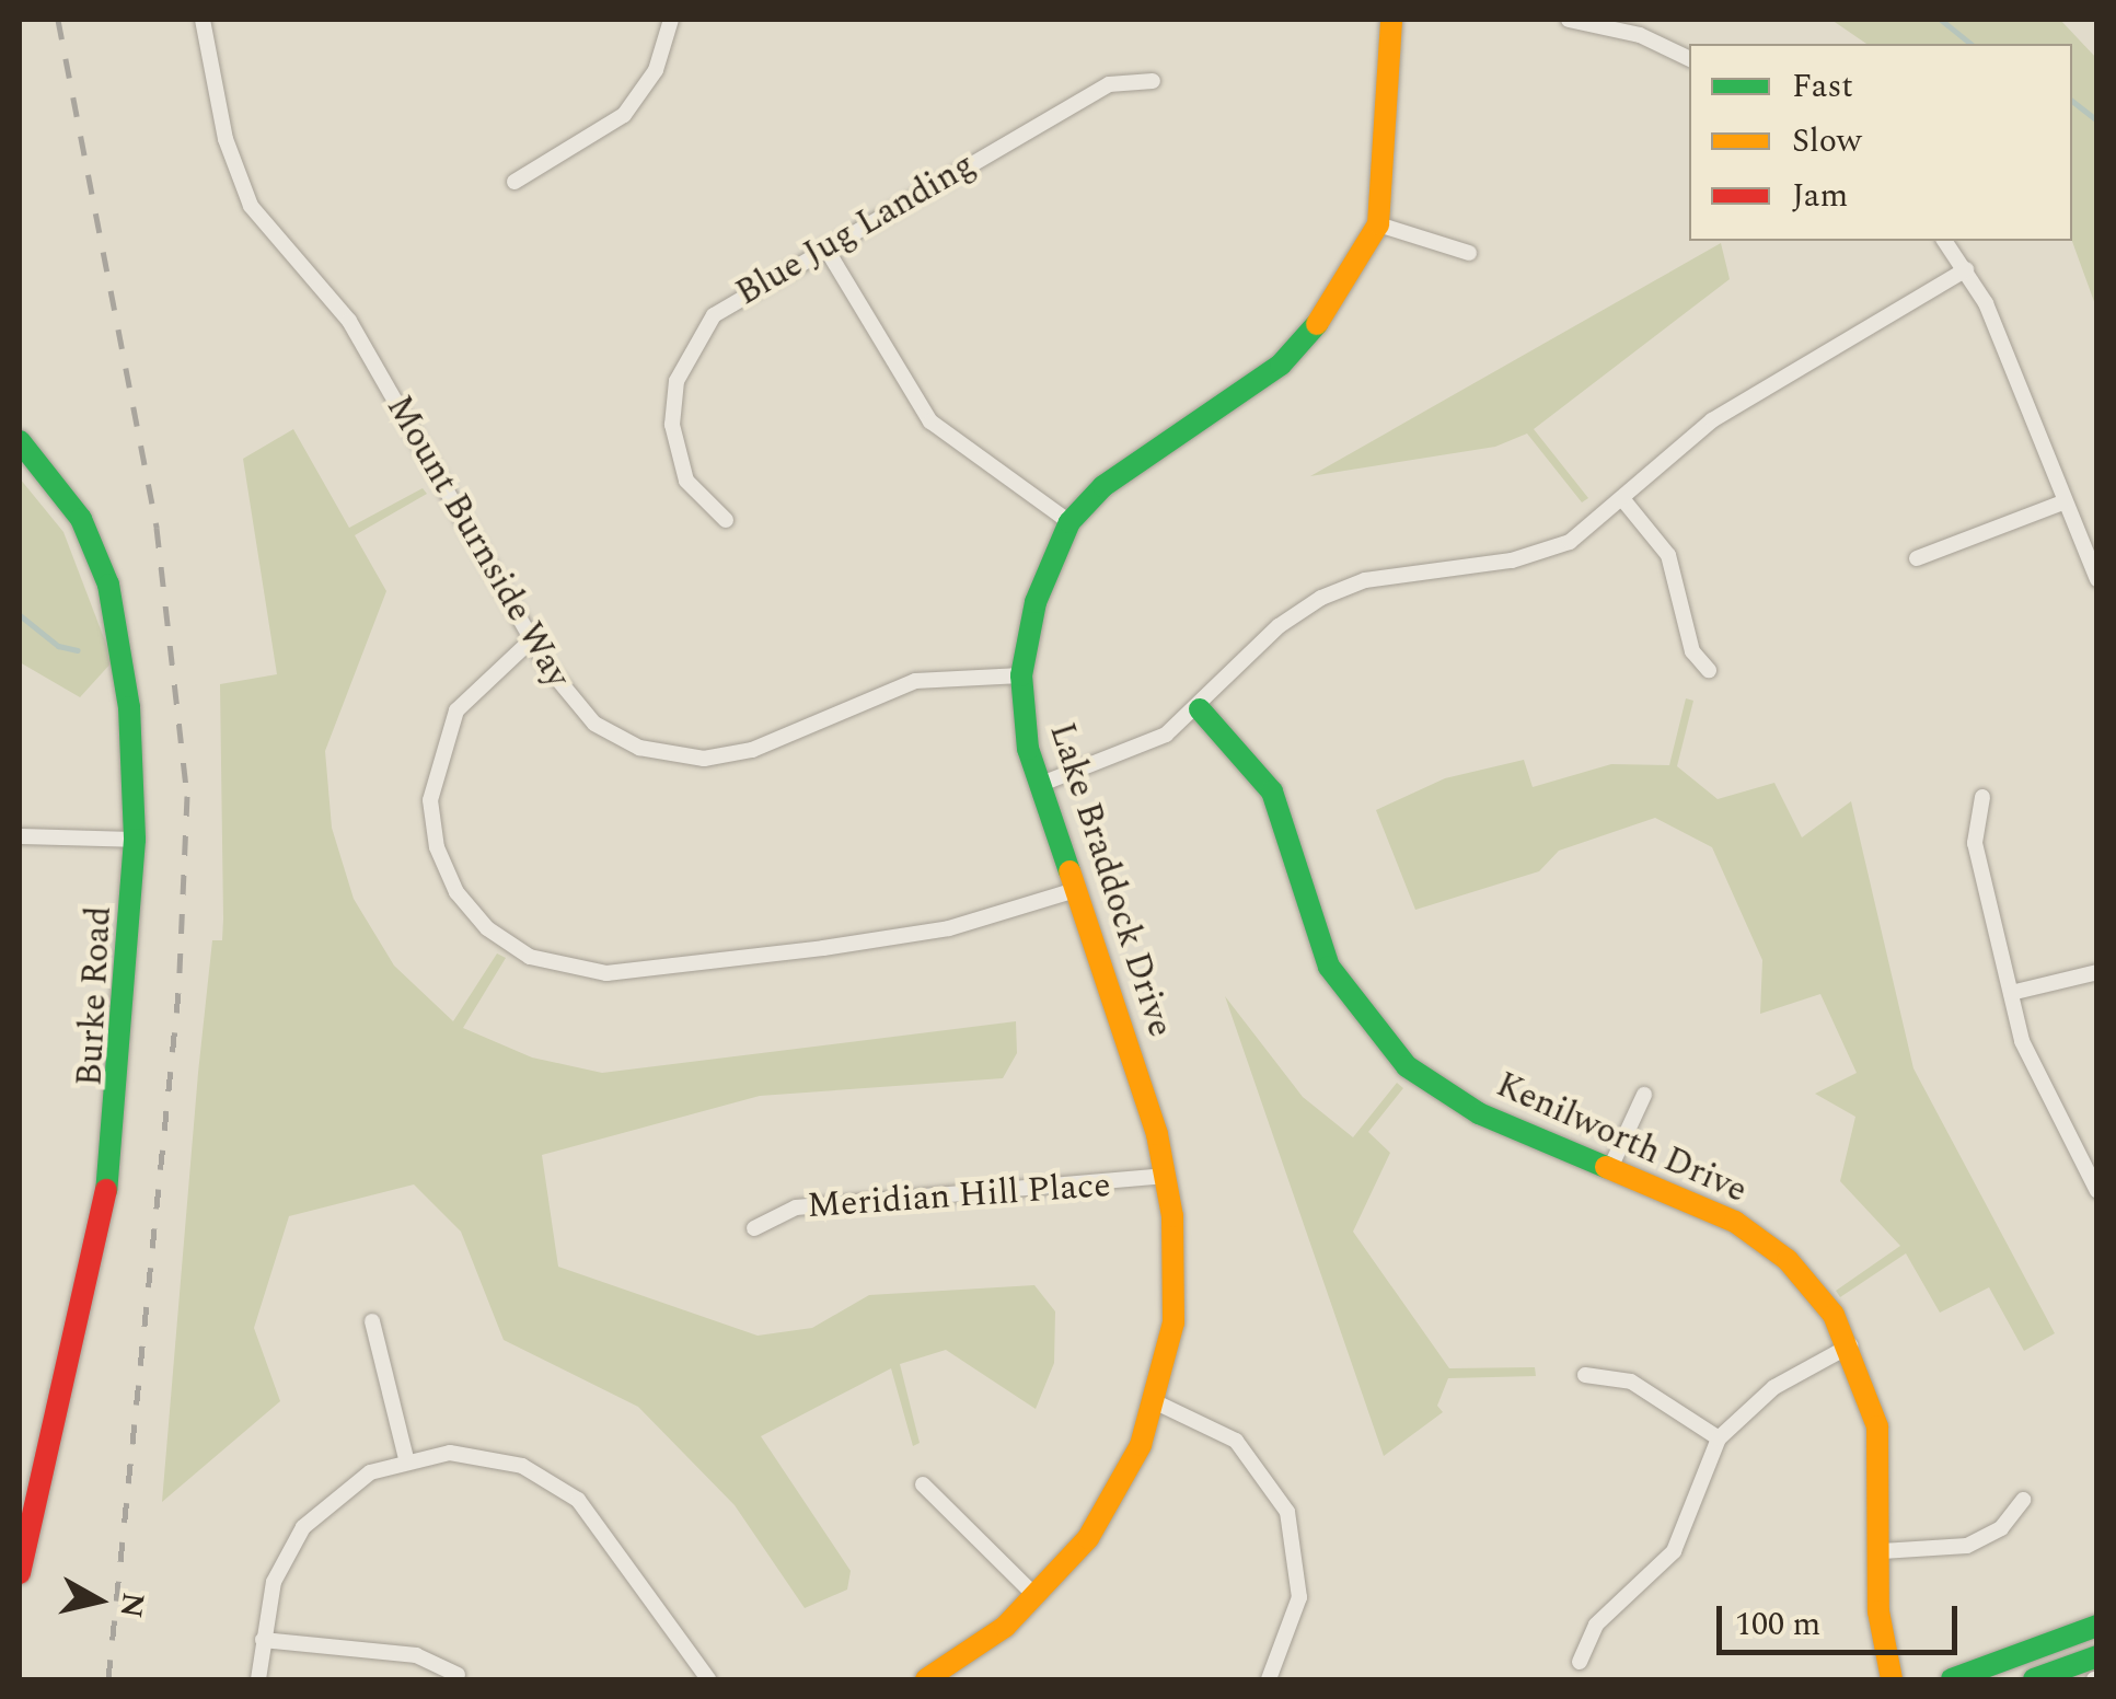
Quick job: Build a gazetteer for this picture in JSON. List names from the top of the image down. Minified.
{"streets":{"street":["Blue Jug Landing","Mount Burnside Way","Lake Braddock Drive","Burke Road","Kenilworth Drive","Meridian Hill Place"]},"crossings":[["Mount Burnside Way","Lake Braddock Drive"],["Lake Braddock Drive","Meridian Hill Place"]],"legend":["Fast","Slow","Jam"],"scale_bar":"100 m","north":"right"}
